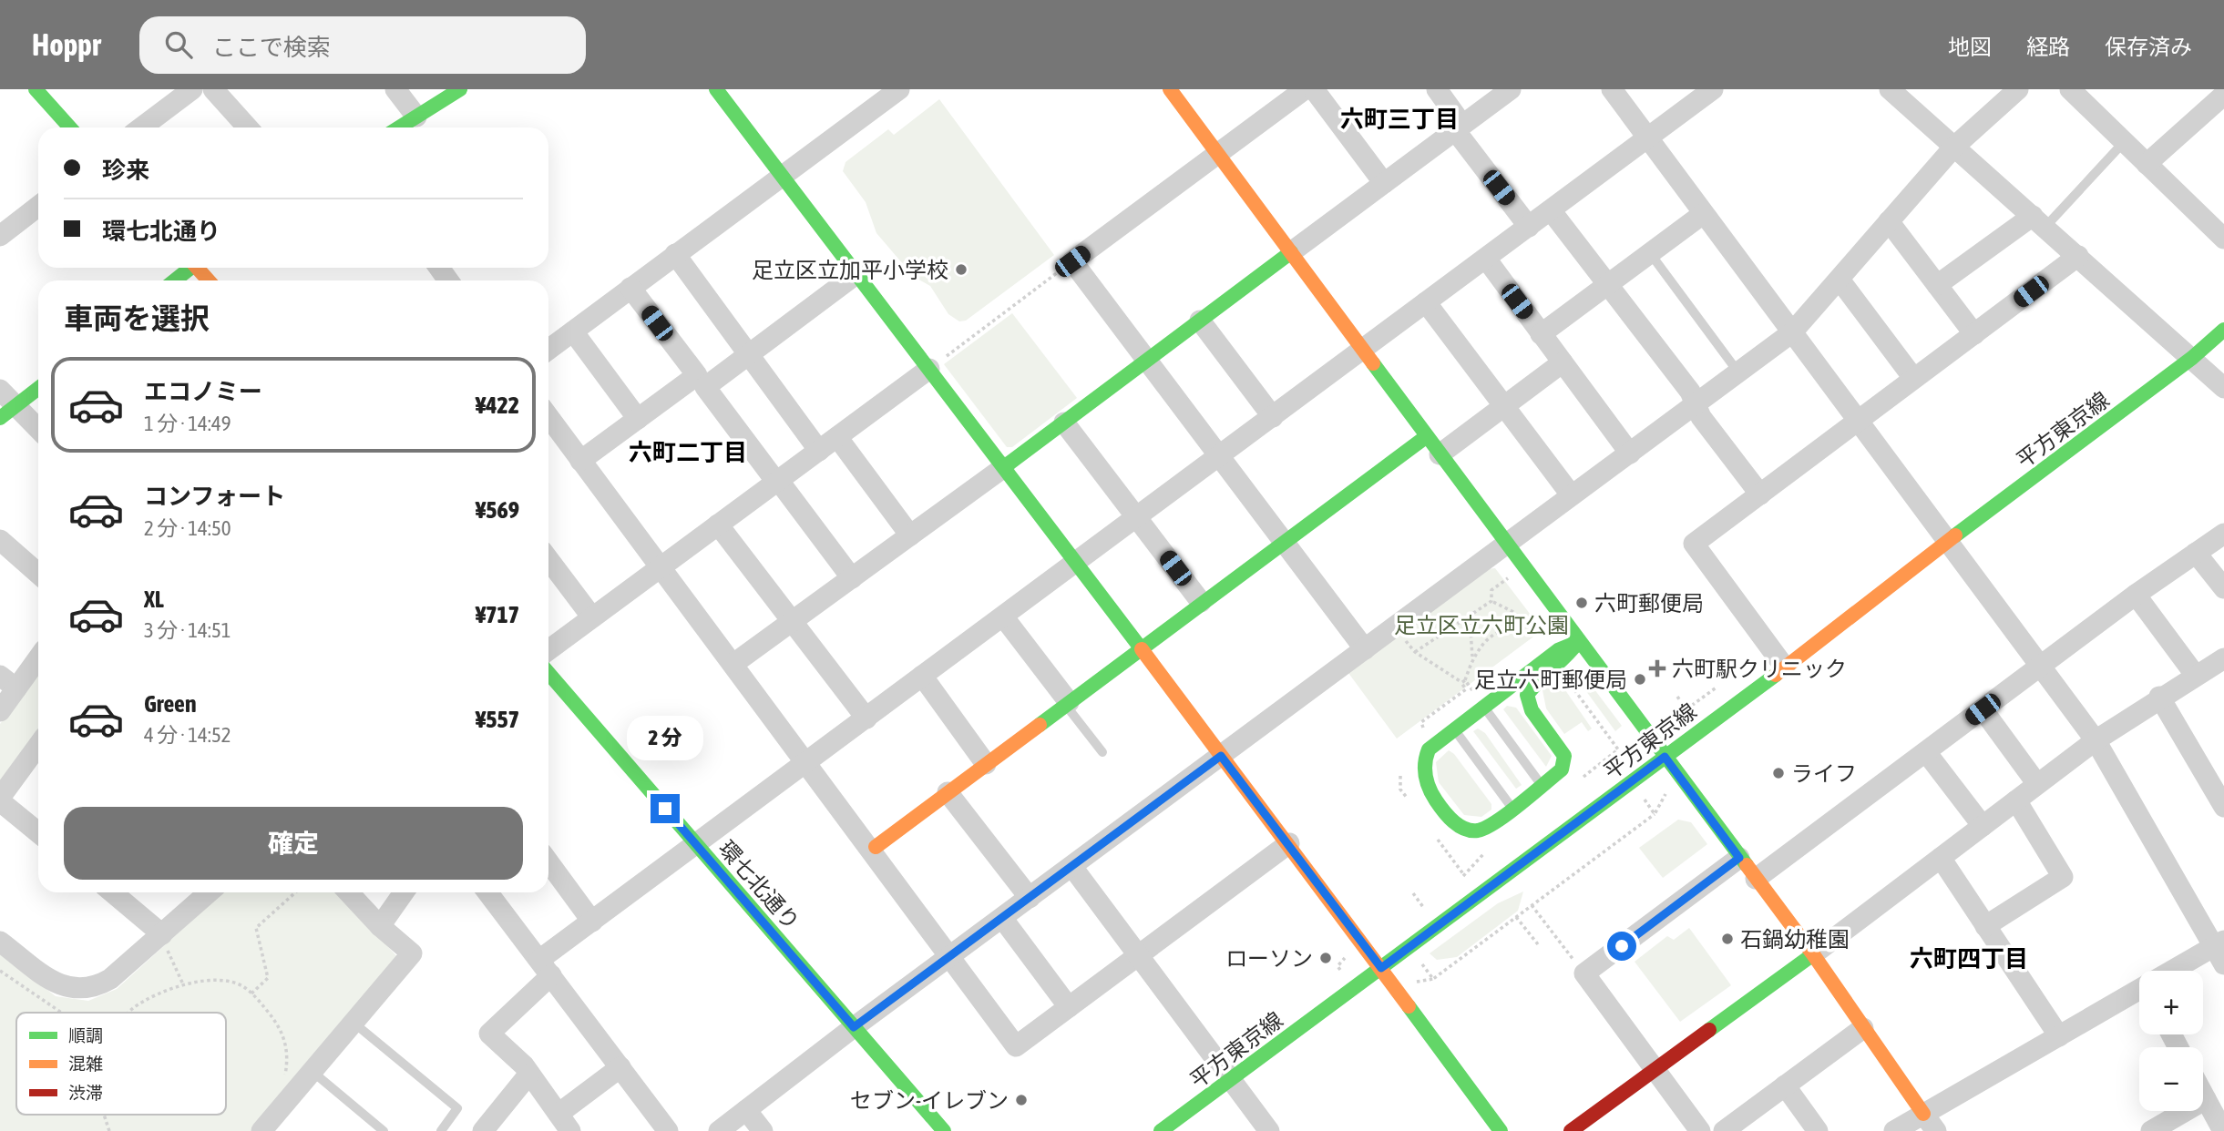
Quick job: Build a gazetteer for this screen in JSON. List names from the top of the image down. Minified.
{"streets":{"street":["平方東京線","環七北通り"]},"districts":["六町三丁目","六町二丁目","六町四丁目"],"parks":["足立区立六町公園"],"places":{"other":["足立区立加平小学校","六町郵便局","足立六町郵便局","ライフ","石鍋幼稚園","ローソン","セブン-イレブン"],"health":["六町駅クリニック"]},"legend":["順調","混雑","渋滞"],"page":{"header":"Hoppr","search":"ここで検索","nav":["地図","経路","保存済み"],"banner":["珍来","環七北通り"],"heading":"車両を選択","list":[{"name":"エコノミー","note":"1 分 · 14:49","value":"¥422"},{"name":"コンフォート","note":"2 分 · 14:50","value":"¥569"},{"name":"XL","note":"3 分 · 14:51","value":"¥717"},{"name":"Green","note":"4 分 · 14:52","value":"¥557"}],"bubble":"2 分","buttons":"確定","map_buttons":["+","−"]}}
